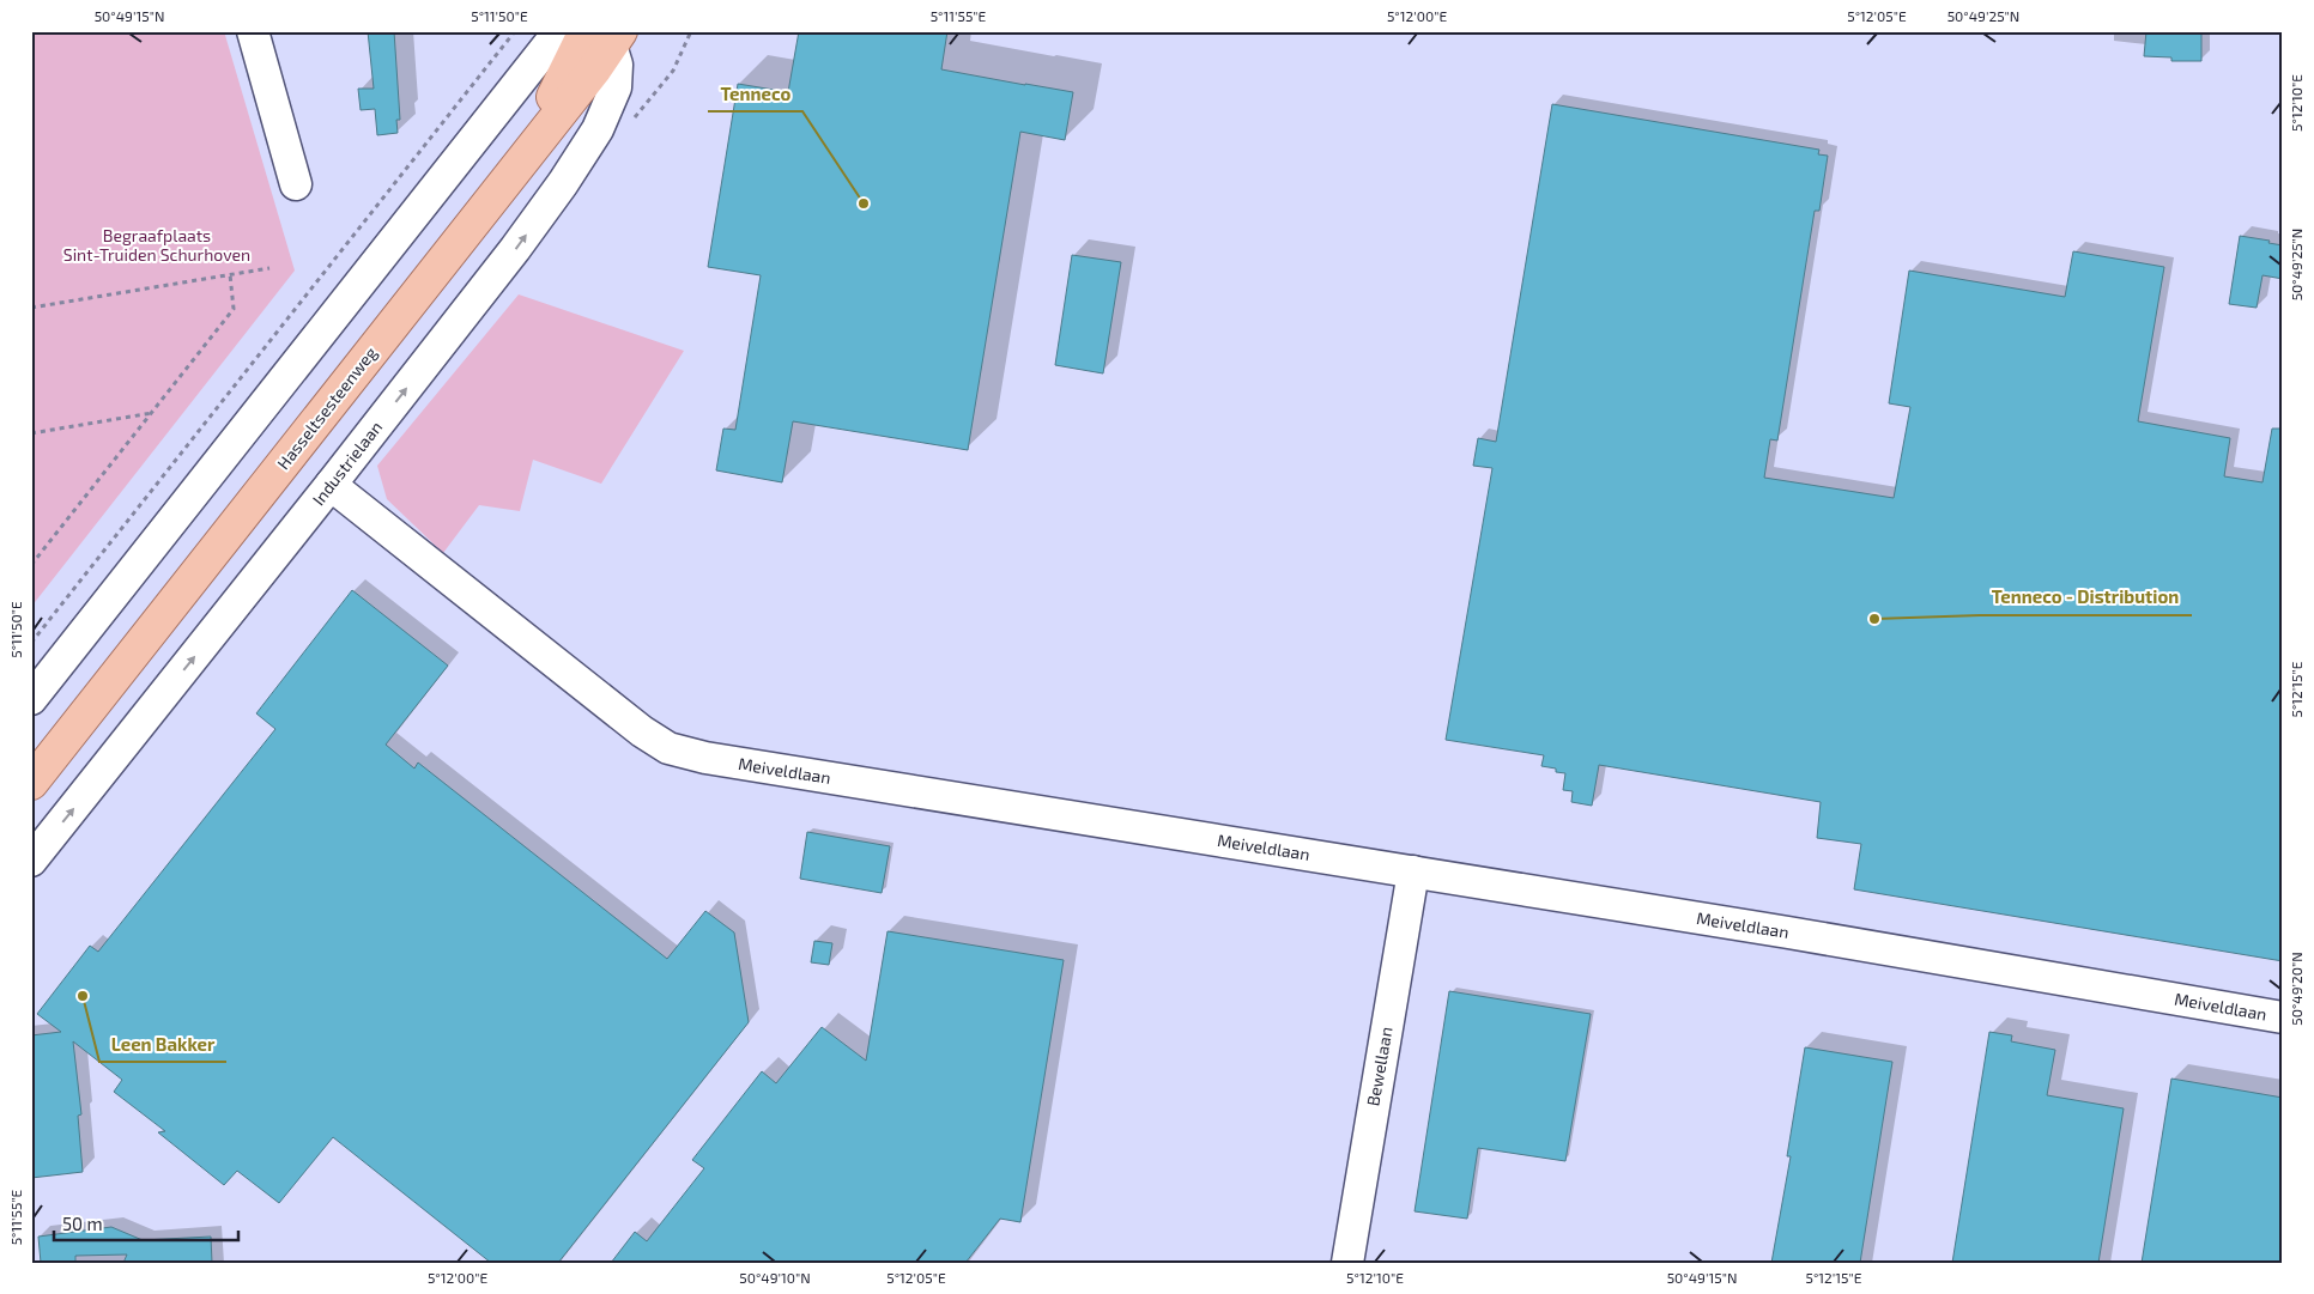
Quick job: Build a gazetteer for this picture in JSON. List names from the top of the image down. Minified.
{"streets":{"main road":["Hasseltsesteenweg"],"street":["Industrielaan","Meiveldlaan","Bewellaan"]},"crossings":[["Hasseltsesteenweg","Industrielaan"],["Industrielaan","Meiveldlaan"],["Meiveldlaan","Bewellaan"]],"parks":["Begraafplaats Sint-Truiden Schurhoven"],"places":["Tenneco","Tenneco - Distribution","Leen Bakker"],"scale_bar":"50 m","coordinates":["50°49'15\"N","5°11'50\"E","5°11'55\"E","5°12'00\"E","5°12'05\"E","50°49'25\"N","5°12'10\"E","5°12'15\"E","50°49'20\"N","50°49'10\"N"]}
